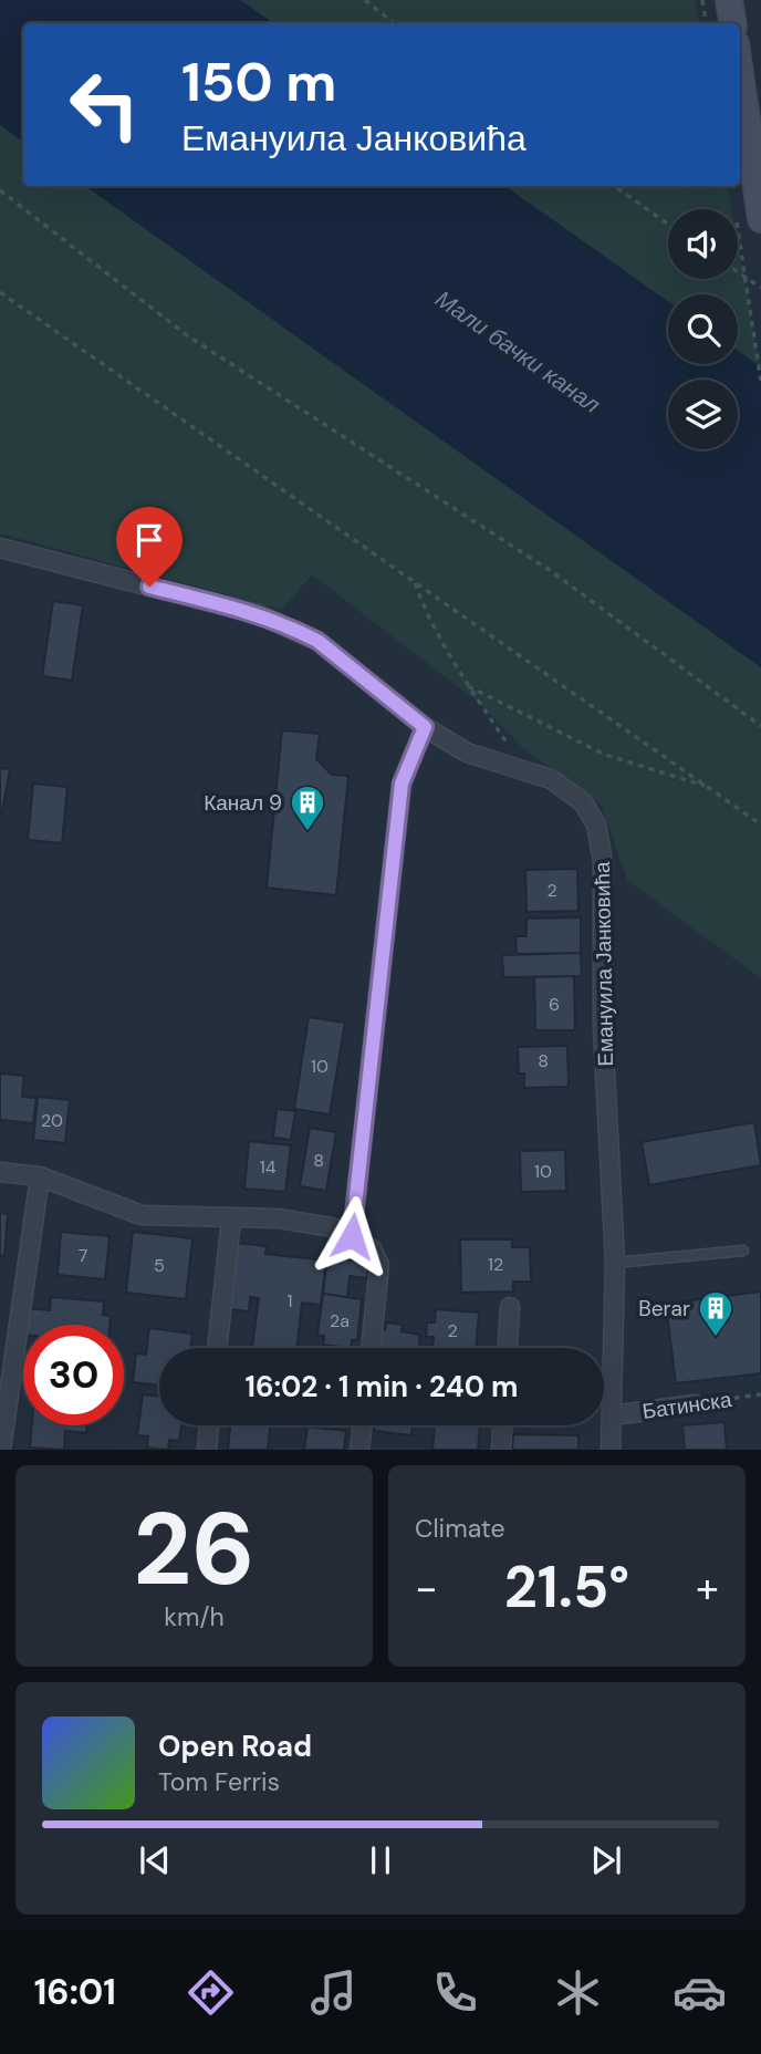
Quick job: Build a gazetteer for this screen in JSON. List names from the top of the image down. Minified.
{"streets":{"street":["Емануила Јанковића","Батинска"]},"crossings":[["Емануила Јанковића","Батинска"]],"water":["Мали бачки канал"],"places":{"building":["Канал 9","Berar"]},"house_numbers":["2","6","8","10","20","8","14","10","7","12","5","1","2a","2"],"page":{"turn":["150 m","Емануила Јанковића"],"limit":"30","trip":"16:02 · 1 min · 240 m","tile":[["26","km/h"],"Climate"],"heat":["−","21.5°","+"],"song":["Open Road","Tom Ferris"],"tabs":"16:01"}}
